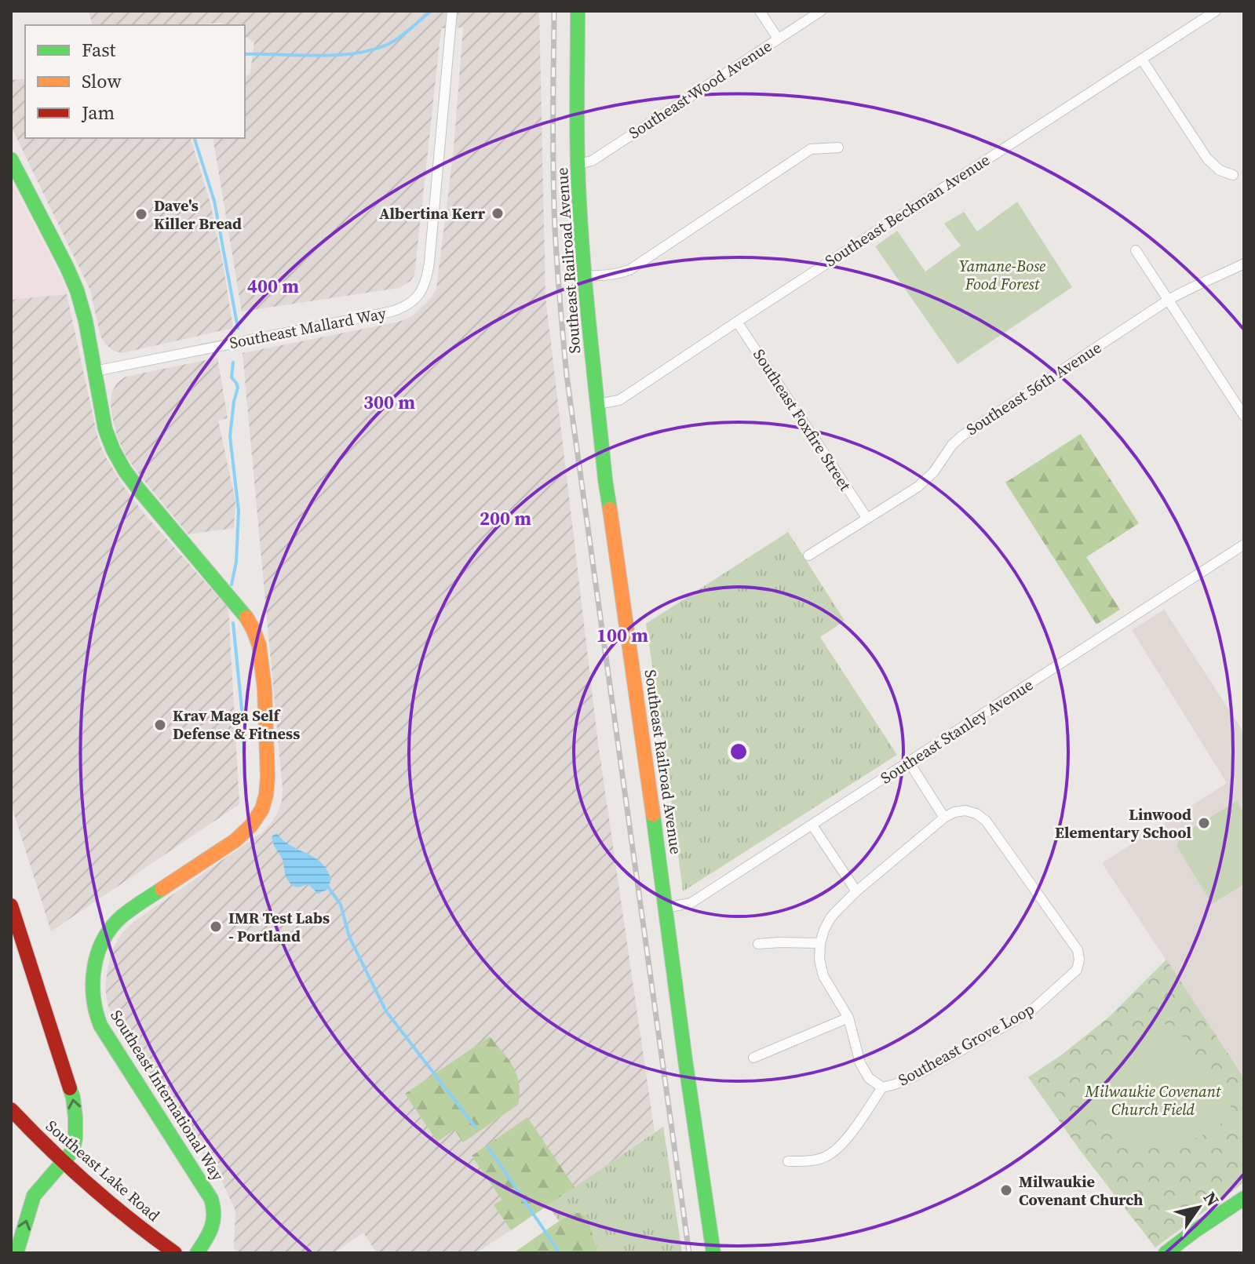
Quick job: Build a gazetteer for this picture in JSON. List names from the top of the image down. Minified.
{"streets":{"main road":["Southeast Railroad Avenue","Southeast International Way","Southeast Lake Road"],"street":["Southeast Wood Avenue","Southeast Beckman Avenue","Southeast Mallard Way","Southeast 56th Avenue","Southeast Foxfire Street","Southeast Stanley Avenue","Southeast Grove Loop"]},"crossings":[["Southeast Wood Avenue","Southeast Railroad Avenue"],["Southeast Beckman Avenue","Southeast Railroad Avenue"],["Southeast Beckman Avenue","Southeast Foxfire Street"],["Southeast Railroad Avenue","Southeast Stanley Avenue"],["Southeast Mallard Way","Southeast International Way"],["Southeast 56th Avenue","Southeast Foxfire Street"]],"parks":["Yamane-Bose Food Forest","Milwaukie Covenant Church Field"],"places":["Albertina Kerr","Dave's Killer Bread","Krav Maga Self Defense & Fitness","Linwood Elementary School","IMR Test Labs - Portland","Milwaukie Covenant Church"],"legend":["Fast","Slow","Jam"],"north":"top right","rings":["400 m","300 m","200 m","100 m"]}
